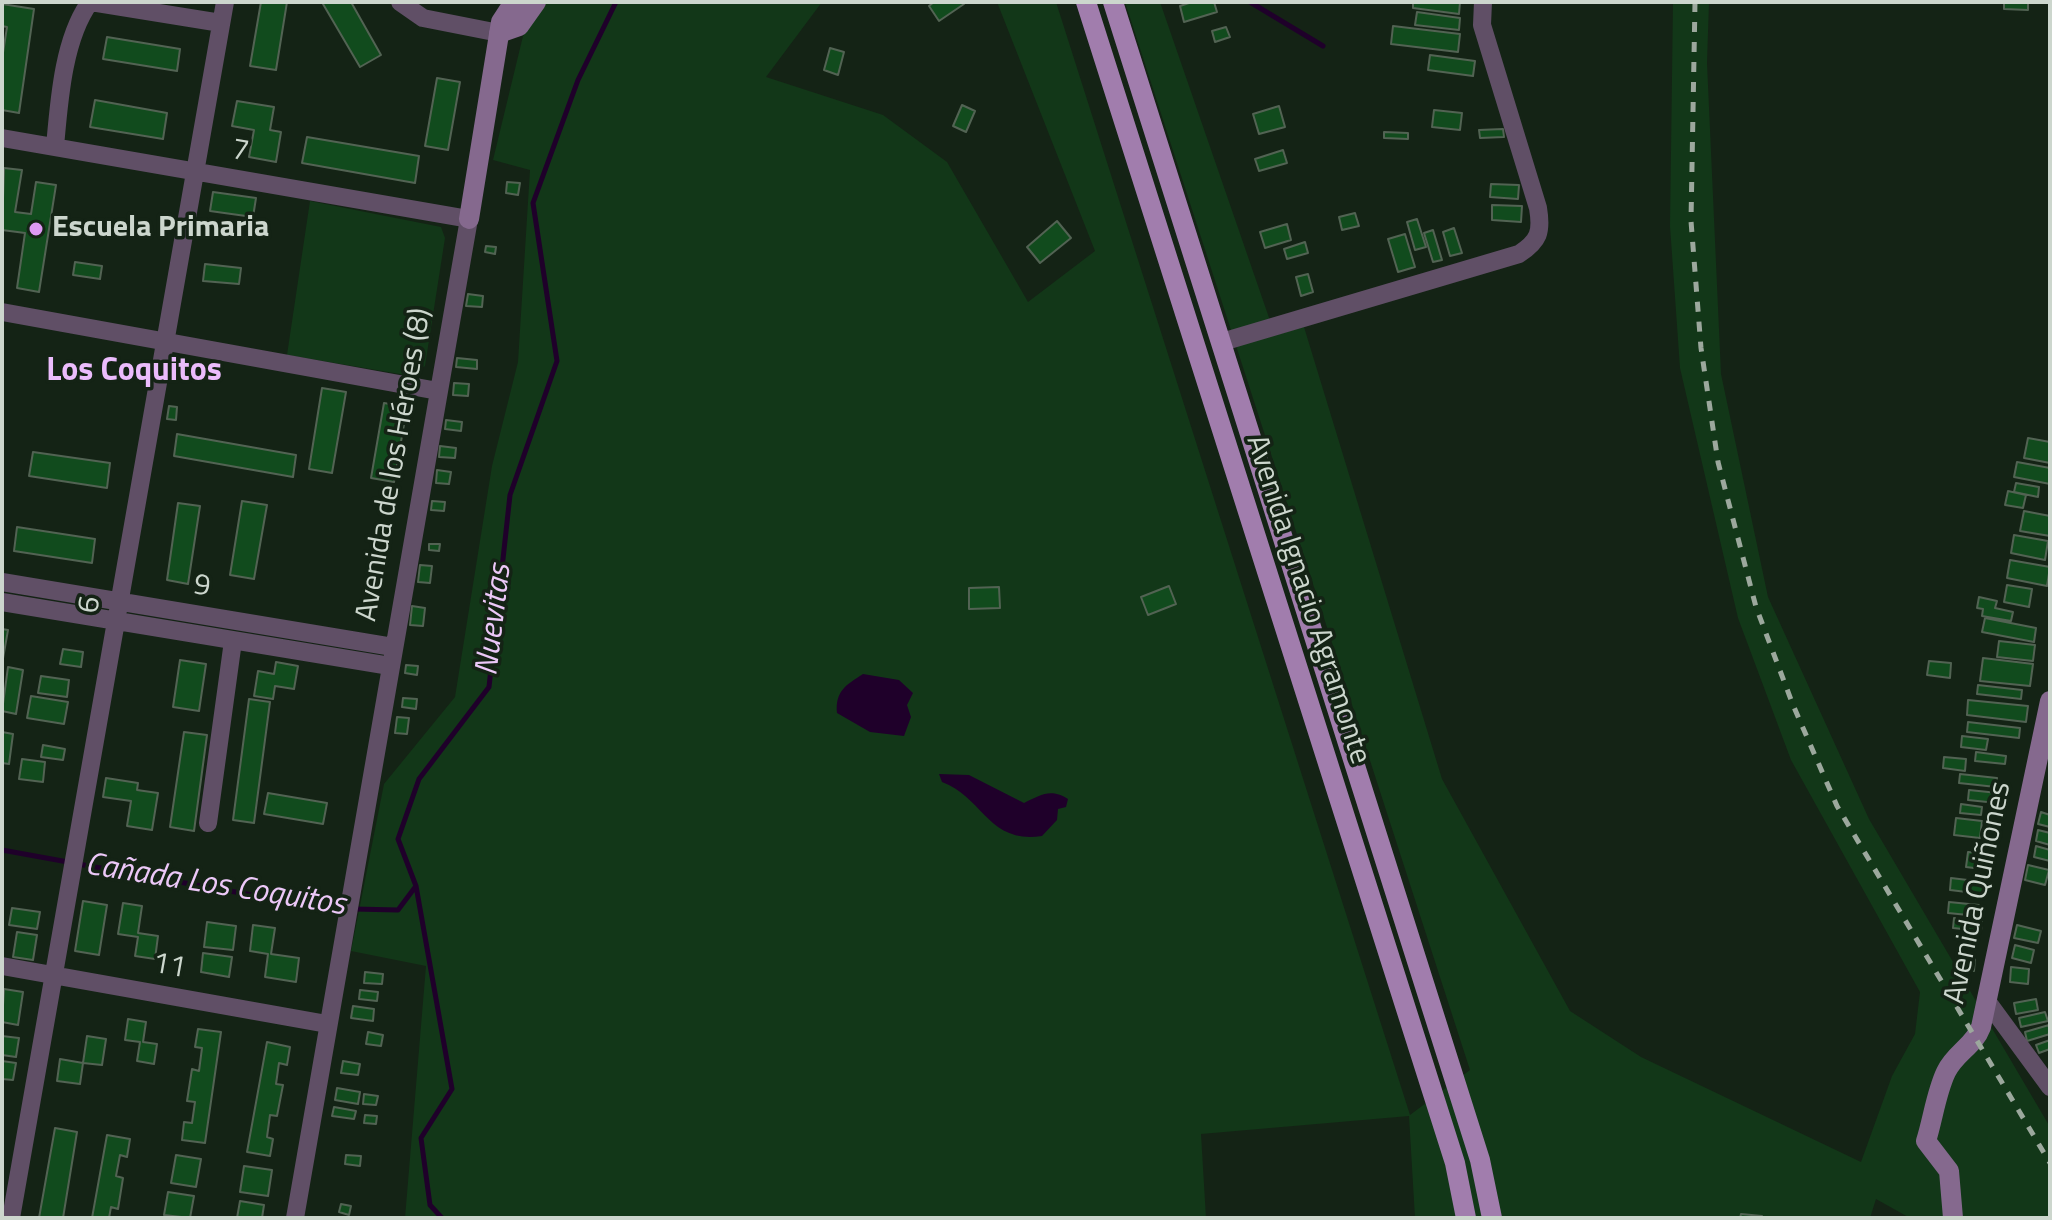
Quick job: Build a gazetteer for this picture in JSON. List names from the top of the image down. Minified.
{"streets":{"main road":["Avenida Ignacio Agramonte"],"street":["7","Avenida de los Héroes (8)","9","6","Avenida Quiñones","11"]},"crossings":[["7","Avenida de los Héroes (8)"],["7","6"],["Avenida de los Héroes (8)","9"],["Avenida de los Héroes (8)","11"],["9","6"],["6","11"]],"districts":["Los Coquitos"],"water":["Nuevitas","Cañada Los Coquitos"],"places":["Escuela Primaria"]}
